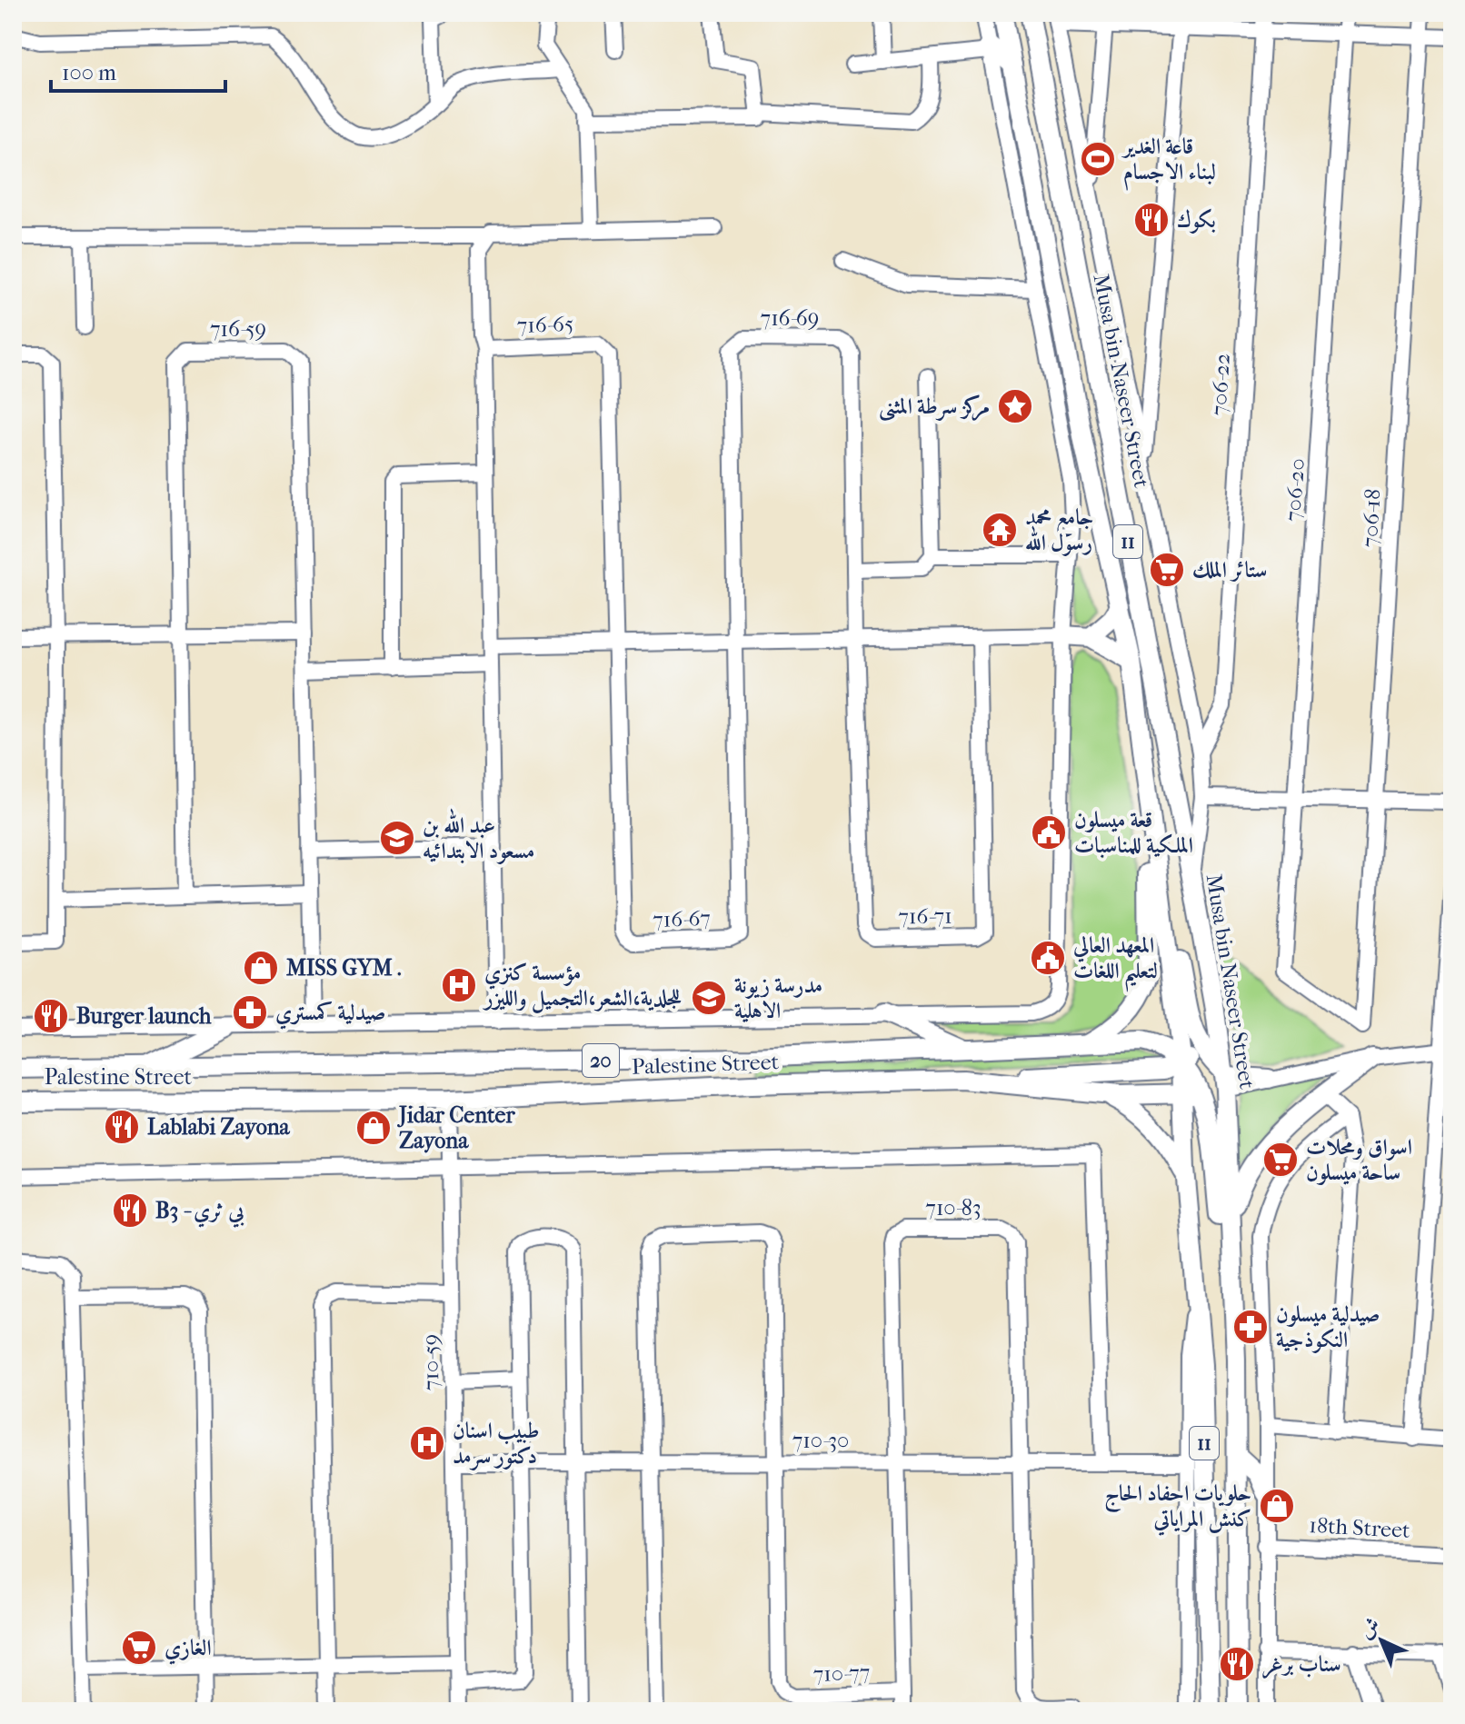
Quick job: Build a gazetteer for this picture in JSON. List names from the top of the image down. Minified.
{"streets":{"main road":["Musa bin Naseer Street","11","20","Palestine Street"],"street":["716-69","716-65","716-59","706-22","706-20","706-18","716-71","716-67","710-83","710-59","710-30","18th Street","710-77"]},"crossings":[["716-69","716-71"],["716-69","716-67"],["716-65","716-67"],["Musa bin Naseer Street","Palestine Street"],["706-20","706-18"],["11","Palestine Street"],["Palestine Street","710-59"],["710-83","710-30"],["710-83","710-77"],["710-59","710-30"],["710-30","710-77"]],"places":{"sports":["قاعة الغدير لبناء الاجسام"],"restaurant":["بكوك","Burger launch","Lablabi Zayona","B3 - بي ثري","سناب برغر"],"place":["مركز سرطة المثنى"],"temple":["جامع محمد رسول الله"],"supermarket":["ستائر الملك","اسواق ومحلات ساحة ميسلون","الغازي"],"public building":["قعة ميسلون الملكية للمناسبات","المعهد العالي لتعليم اللغات"],"school or university":["عبد الله بن مسعود الابتدائيه","مدرسة زيونة الاهلية"],"shop":["MISS GYM .","Jidar Center Zayona","حلويات احفاد الحاج كنش المراياتي"],"hospital":["مؤسسة كنزي للجلدية،الشعر،التجميل والليزر","طبيب اسنان دكتور سرمد"],"pharmacy":["صيدلية كمستري","صيدلية ميسلون النكوذجية"]},"scale_bar":"100 m","north":"top left"}
